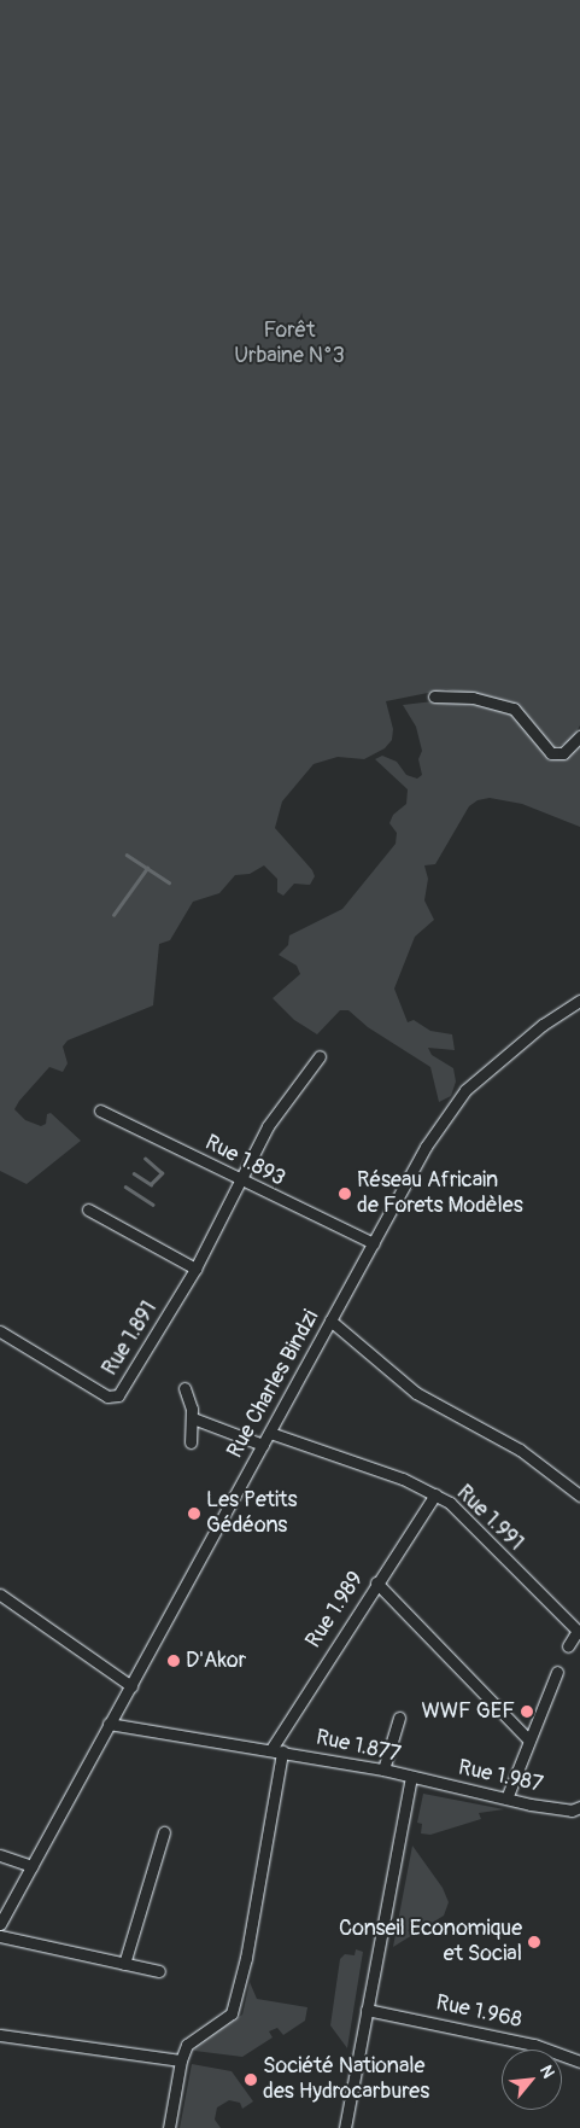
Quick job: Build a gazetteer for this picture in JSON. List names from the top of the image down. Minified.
{"streets":{"street":["Rue 1.893","Rue 1.891","Rue Charles Bindzi","Rue 1.991","Rue 1.989","Rue 1.877","Rue 1.987","Rue 1.968"]},"crossings":[["Rue 1.893","Rue 1.891"],["Rue 1.893","Rue Charles Bindzi"],["Rue Charles Bindzi","Rue 1.991"],["Rue 1.991","Rue 1.989"],["Rue 1.989","Rue 1.877"],["Rue 1.877","Rue 1.987"],["Rue 1.877","Rue 1.968"]],"parks":["Forêt Urbaine N°3"],"places":["Réseau Africain de Forets Modèles","Les Petits Gédéons","D'Akor","WWF GEF","Conseil Economique et Social","Société Nationale des Hydrocarbures"],"north":"top right"}
